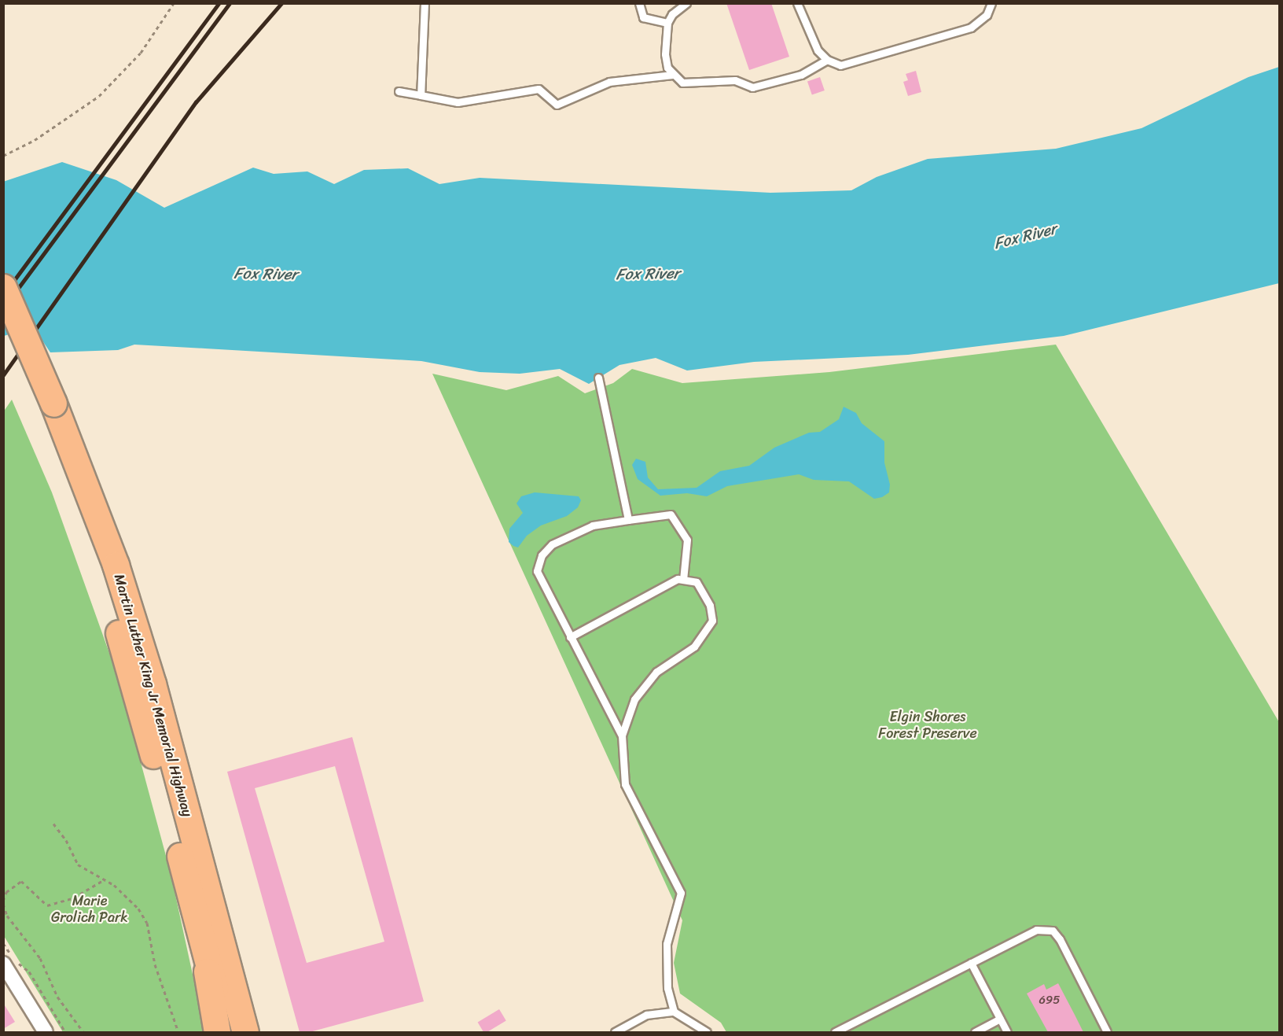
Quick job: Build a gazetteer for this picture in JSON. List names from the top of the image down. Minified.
{"streets":{"highway":["Martin Luther King Jr Memorial Highway"]},"water":["Fox River"],"parks":["Elgin Shores Forest Preserve","Marie Grolich Park"],"house_numbers":["695"]}
